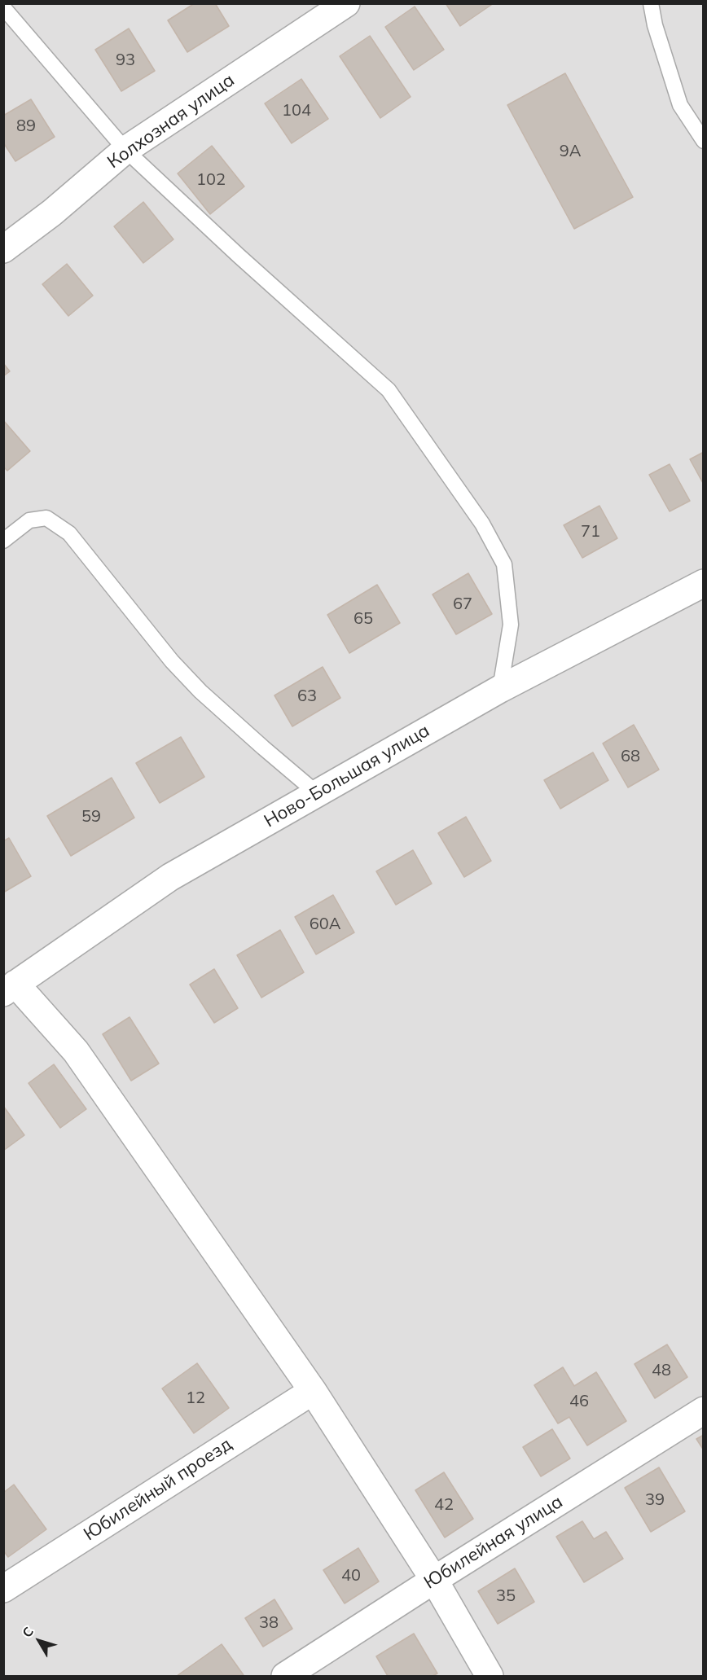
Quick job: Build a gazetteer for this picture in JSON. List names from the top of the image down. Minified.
{"streets":{"street":["Колхозная улица","Ново-Большая улица","Юбилейный проезд","Юбилейная улица"]},"house_numbers":["93","104","89","9А","102","71","67","65","63","68","59","60А","48","12","46","39","42","40","35","38"],"north":"top left"}
